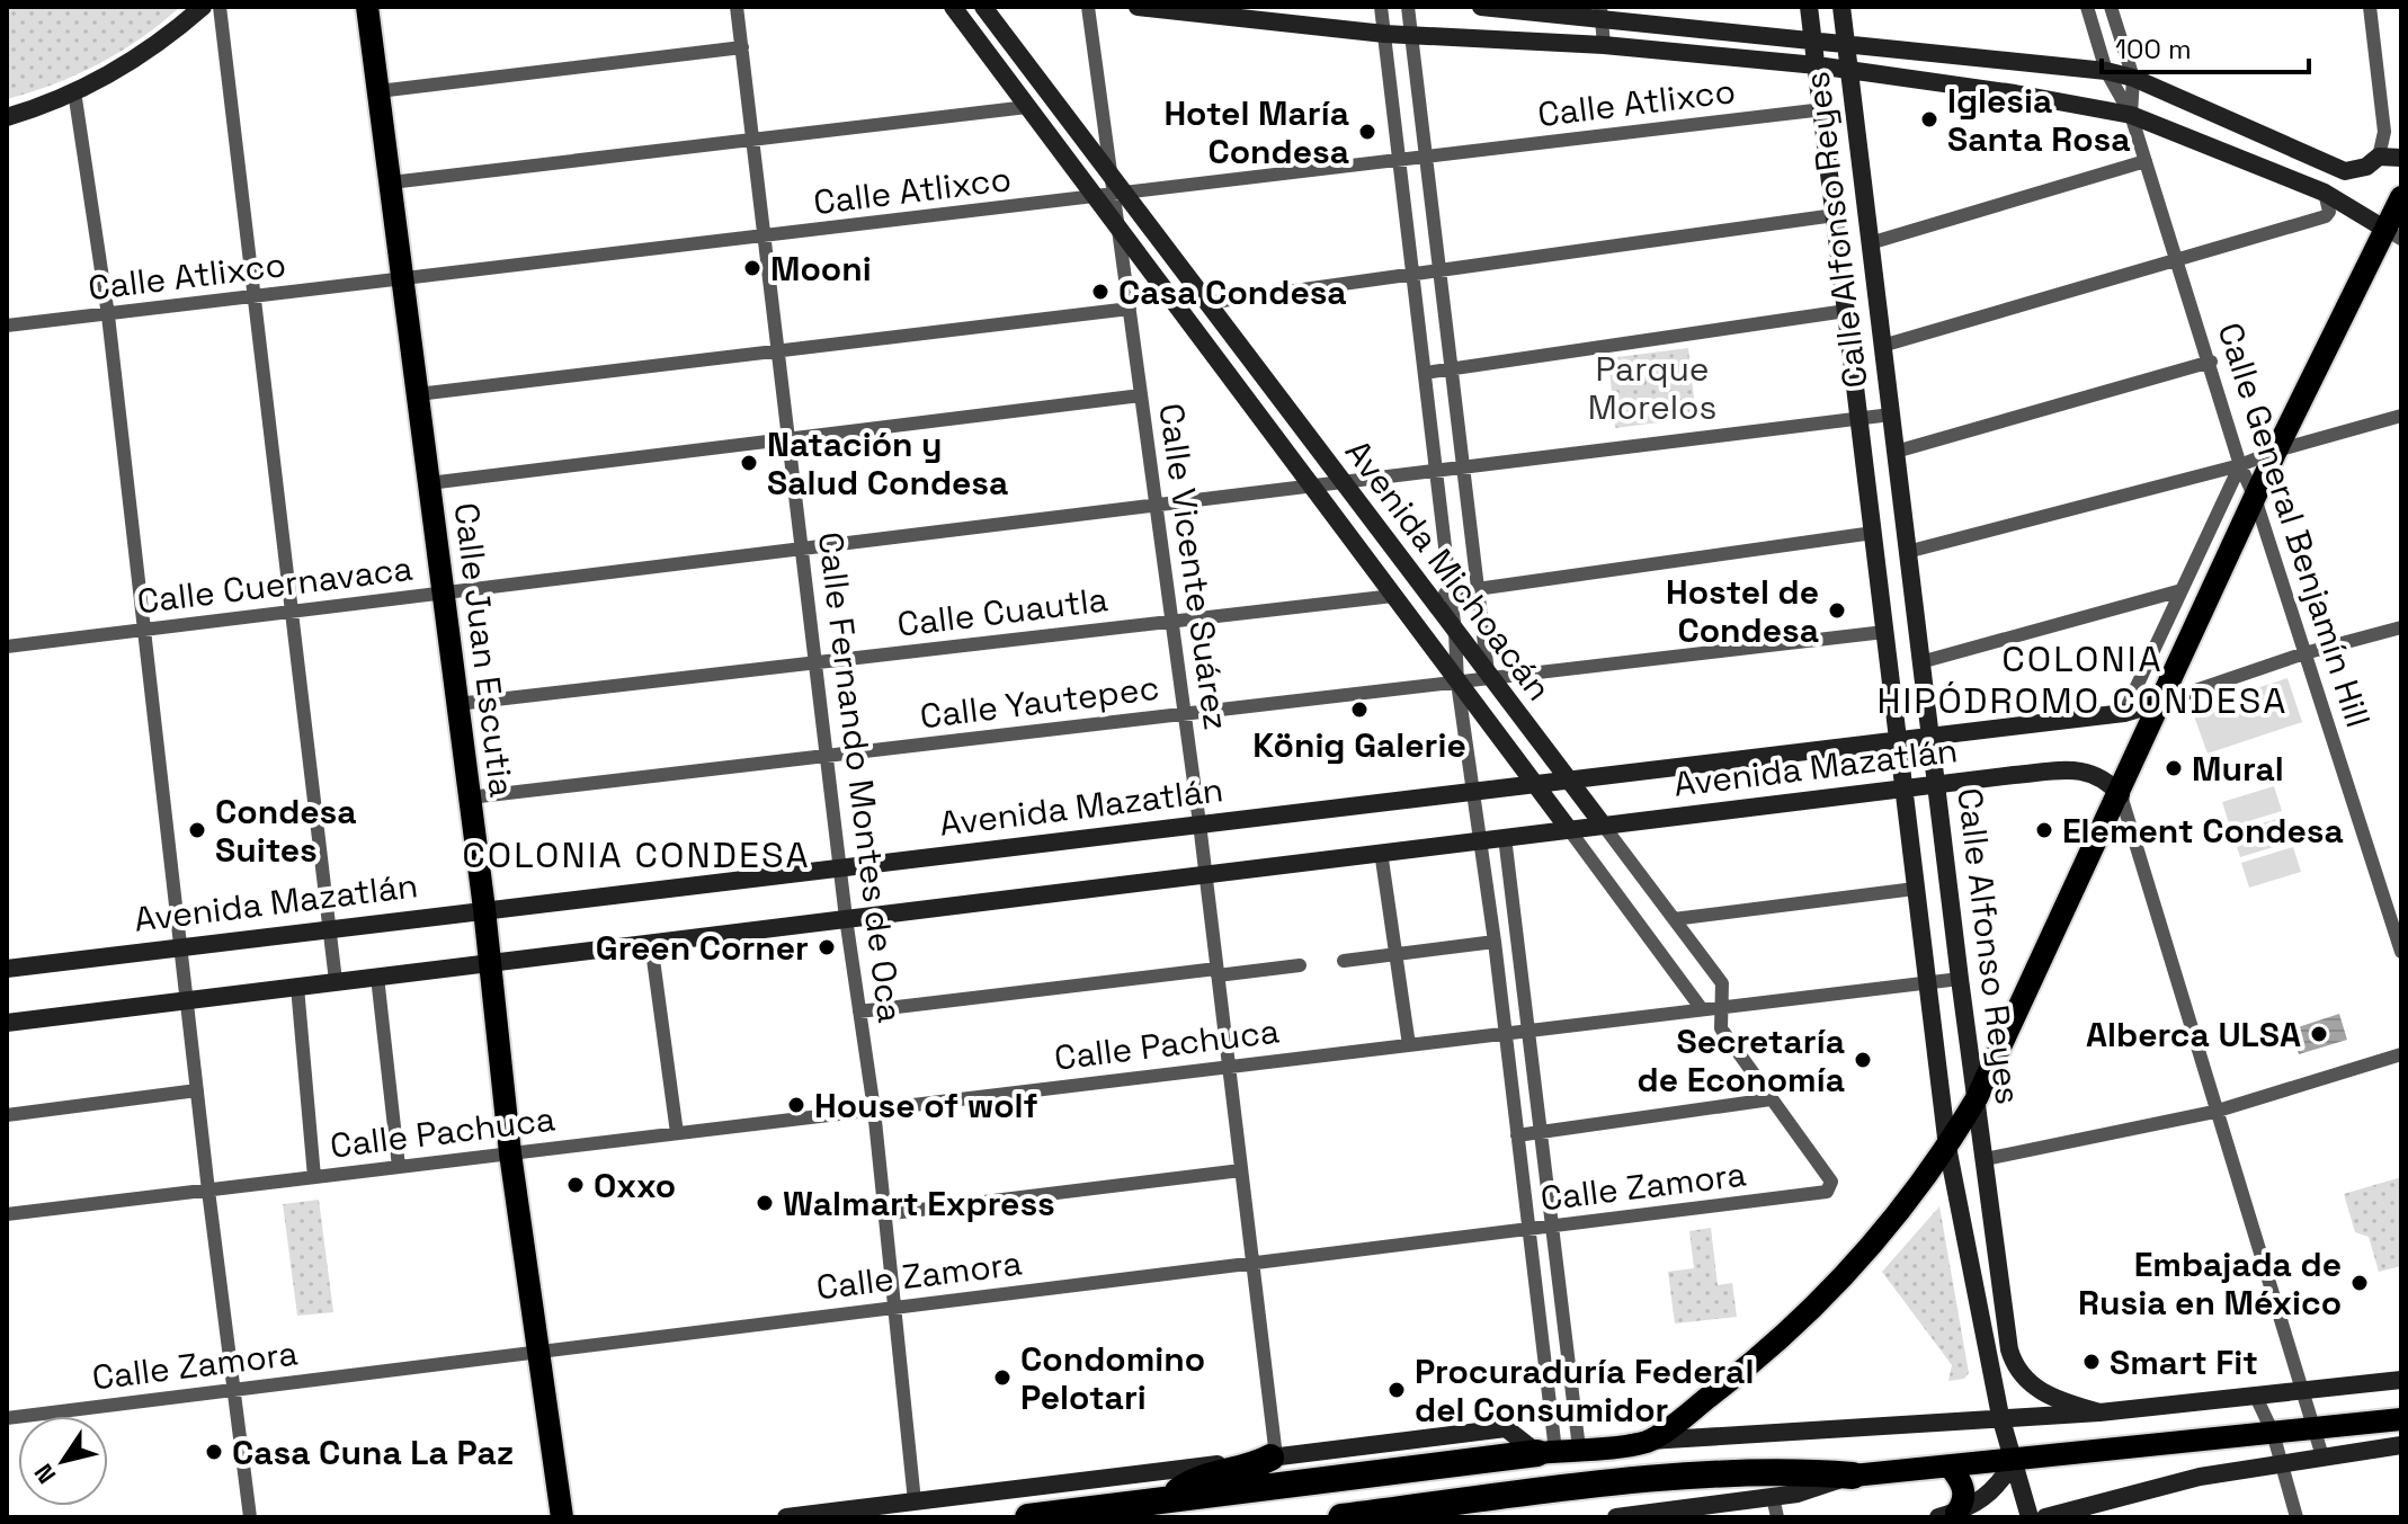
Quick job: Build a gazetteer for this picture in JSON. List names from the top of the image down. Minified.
{"streets":{"main road":["Calle Alfonso Reyes","Avenida Michoacán","Calle Juan Escutia","Avenida Mazatlán"],"street":["Calle Atlixco","Calle General Benjamín Hill","Calle Vicente Suárez","Calle Cuernavaca","Calle Cuautla","Calle Yautepec","Calle Fernando Montes de Oca","Calle Pachuca","Calle Zamora"]},"crossings":[["Calle Atlixco","Calle Alfonso Reyes"],["Calle Atlixco","Avenida Michoacán"],["Calle Atlixco","Calle Juan Escutia"],["Calle Atlixco","Calle Fernando Montes de Oca"],["Calle Alfonso Reyes","Calle Cuernavaca"],["Calle Alfonso Reyes","Calle Yautepec"],["Calle Alfonso Reyes","Avenida Mazatlán"],["Calle Alfonso Reyes","Calle Pachuca"],["Calle Vicente Suárez","Avenida Michoacán"],["Calle Vicente Suárez","Calle Cuernavaca"],["Calle Vicente Suárez","Calle Cuautla"],["Calle Vicente Suárez","Calle Yautepec"],["Calle Vicente Suárez","Avenida Mazatlán"],["Calle Vicente Suárez","Calle Pachuca"],["Calle Vicente Suárez","Calle Zamora"],["Avenida Michoacán","Calle Cuernavaca"],["Avenida Michoacán","Calle Cuautla"],["Avenida Michoacán","Calle Yautepec"],["Avenida Michoacán","Avenida Mazatlán"],["Avenida Michoacán","Calle Pachuca"],["Avenida Michoacán","Calle Zamora"],["Calle Cuernavaca","Calle Juan Escutia"],["Calle Cuernavaca","Calle Fernando Montes de Oca"],["Calle Cuautla","Calle Juan Escutia"],["Calle Cuautla","Calle Fernando Montes de Oca"],["Calle Juan Escutia","Calle Yautepec"],["Calle Juan Escutia","Avenida Mazatlán"],["Calle Juan Escutia","Calle Pachuca"],["Calle Juan Escutia","Calle Zamora"],["Calle Yautepec","Calle Fernando Montes de Oca"],["Avenida Mazatlán","Calle Fernando Montes de Oca"],["Calle Fernando Montes de Oca","Calle Pachuca"],["Calle Fernando Montes de Oca","Calle Zamora"]],"districts":["COLONIA HIPÓDROMO CONDESA","COLONIA CONDESA"],"parks":["Parque Morelos"],"places":["Iglesia Santa Rosa","Hotel María Condesa","Mooni","Casa Condesa","Natación y Salud Condesa","Hostel de Condesa","König Galerie","Mural","Condesa Suites","Element Condesa","Green Corner","Alberca ULSA","Secretaría de Economía","House of wolf","Oxxo","Walmart Express","Embajada de Rusia en México","Smart Fit","Condomino Pelotari","Procuraduría Federal del Consumidor","Casa Cuna La Paz"],"scale_bar":"100 m","north":"bottom left"}
